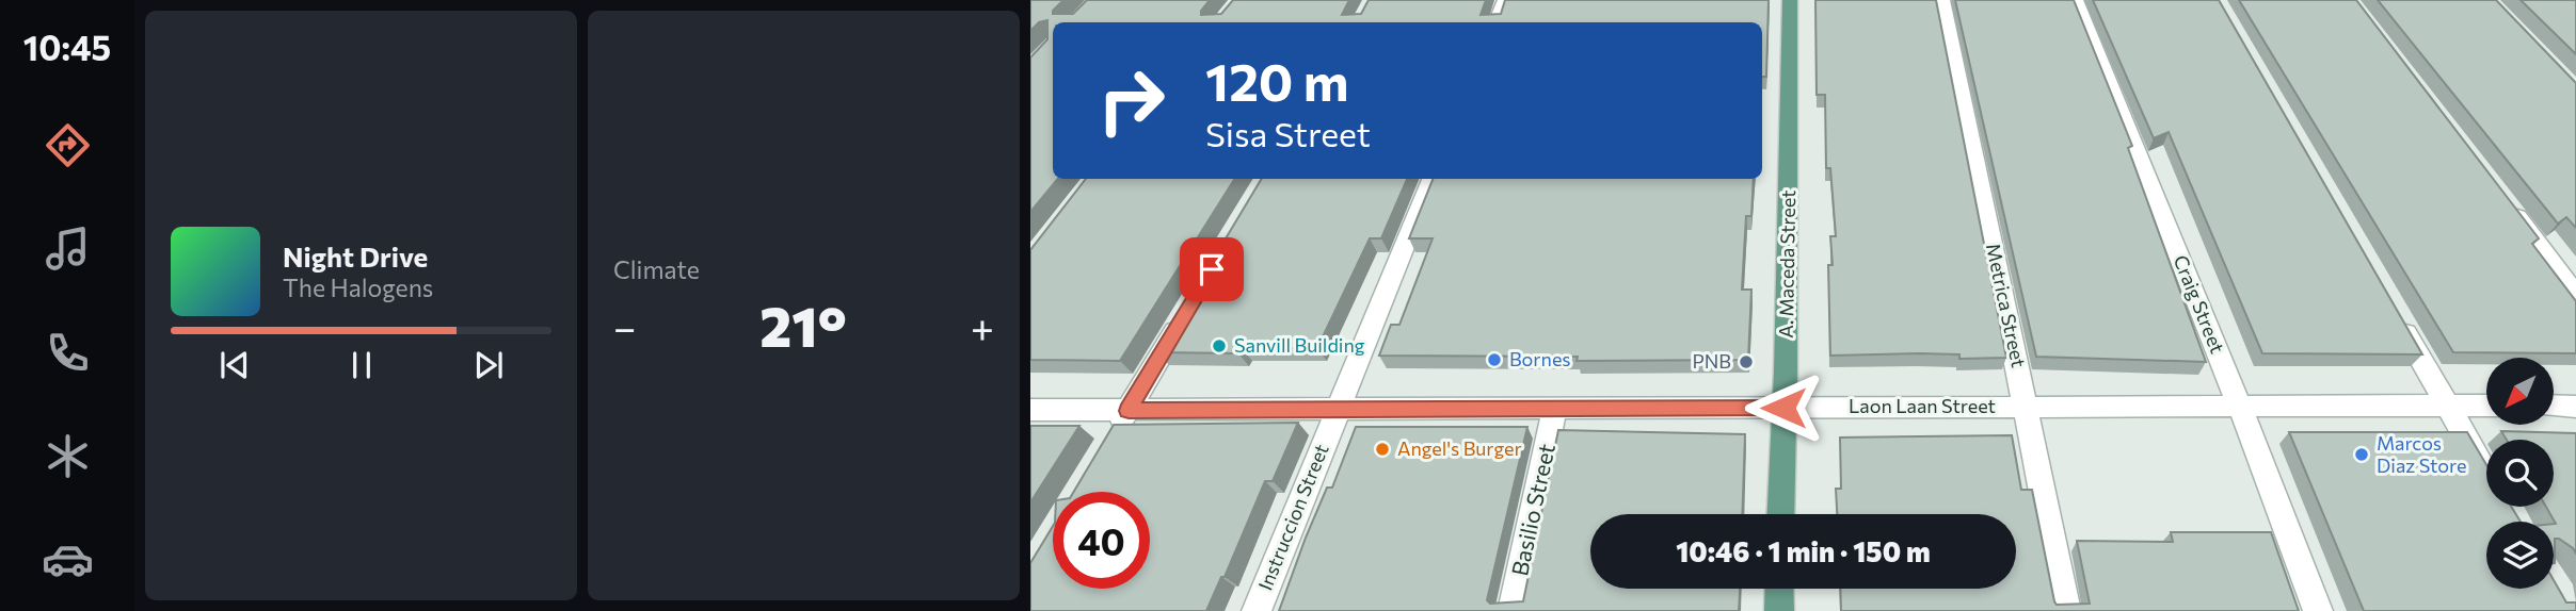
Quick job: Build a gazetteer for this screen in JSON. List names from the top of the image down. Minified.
{"streets":{"main road":["A. Maceda Street"],"street":["Craig Street","Metrica Street","Laon Laan Street","Basilio Street","Instruccion Street"]},"crossings":[["A. Maceda Street","Laon Laan Street"],["Craig Street","Laon Laan Street"],["Metrica Street","Laon Laan Street"],["Laon Laan Street","Basilio Street"],["Laon Laan Street","Instruccion Street"]],"places":["Sanvill Building","Bornes","PNB","Angel's Burger","Marcos Diaz Store"],"north":"bottom left","page":{"tabs":"10:45","tile":"Climate","turn":["120 m","Sisa Street"],"song":["Night Drive","The Halogens"],"heat":["−","21°","+"],"limit":"40","trip":"10:46 · 1 min · 150 m"}}
